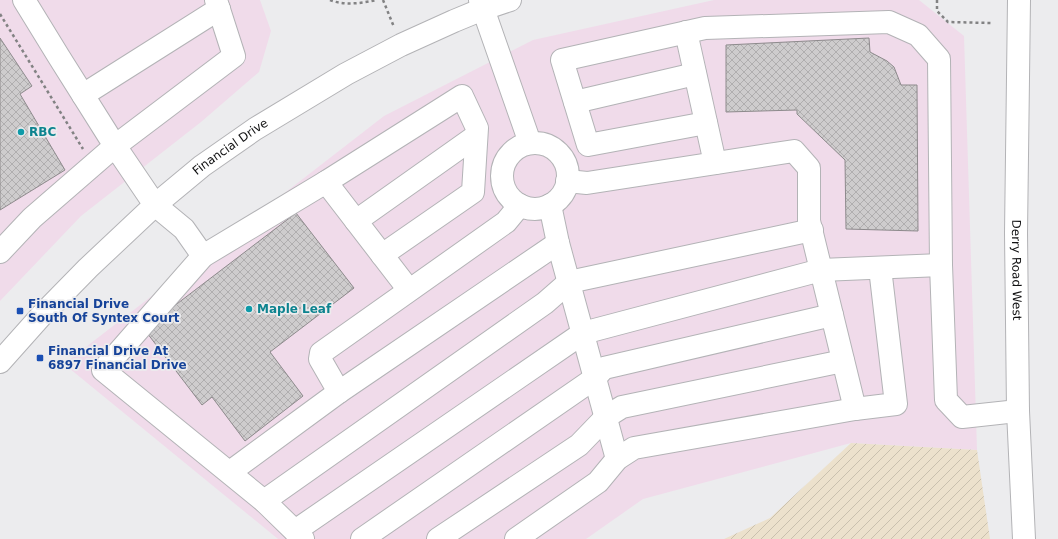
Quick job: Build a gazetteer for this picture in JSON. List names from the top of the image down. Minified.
{"streets":{"street":["Financial Drive","Derry Road West"]},"places":{"other":["RBC","Maple Leaf"],"transit":["Financial Drive South Of Syntex Court","Financial Drive At 6897 Financial Drive"]}}
